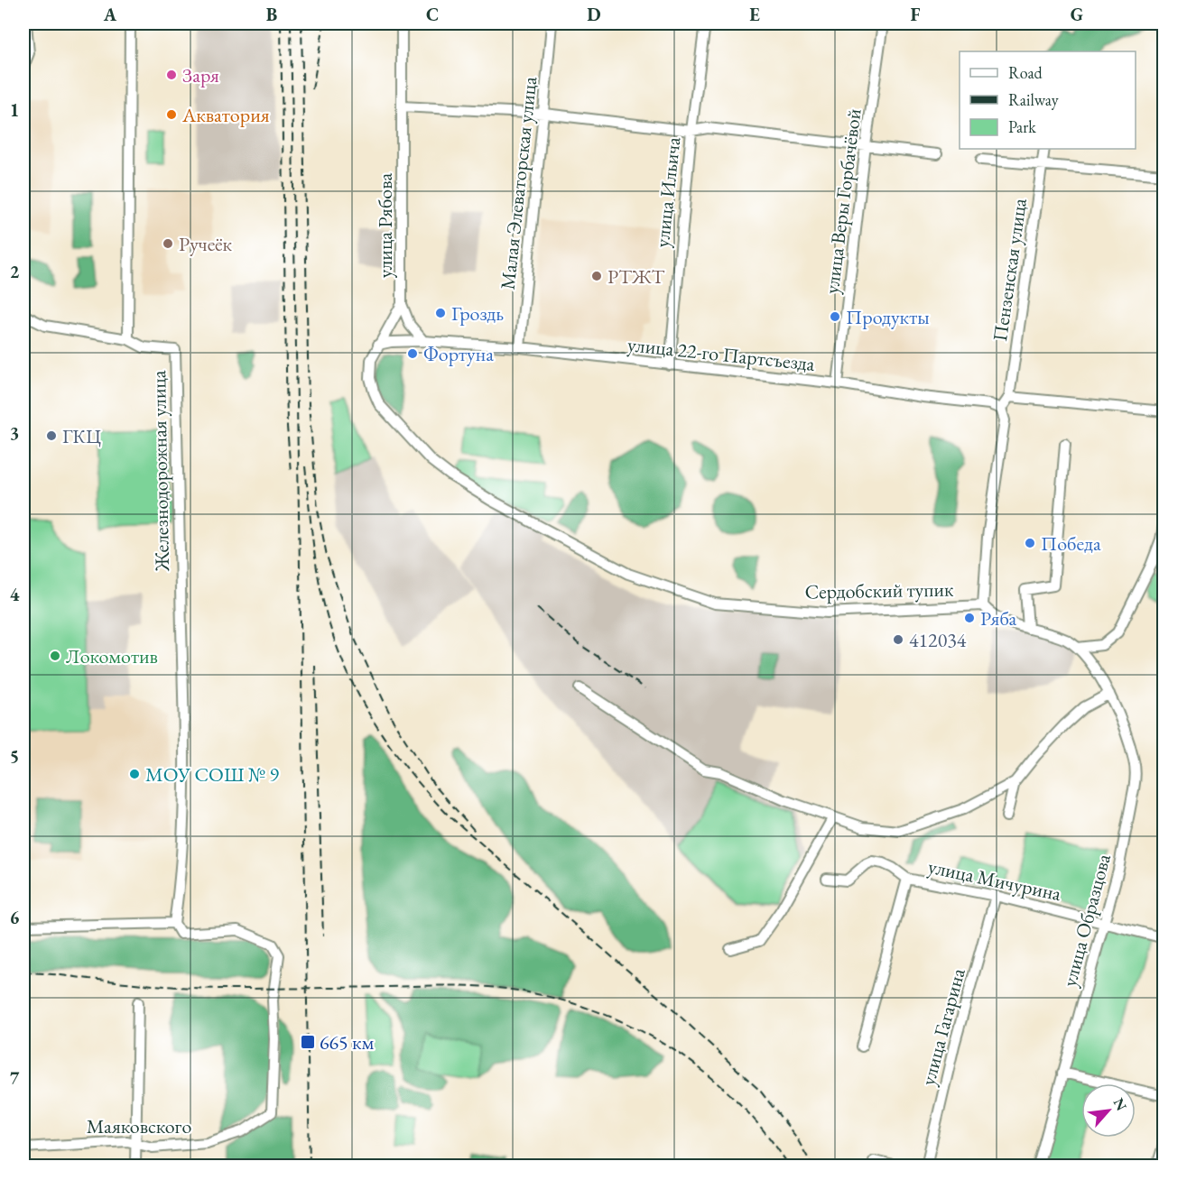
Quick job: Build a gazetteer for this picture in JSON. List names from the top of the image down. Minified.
{"streets":{"street":["Малая Элеваторская улица","улица Ильича","улица Веры Горбачёвой","улица Рябова","Пензенская улица","улица 22-го Партсъезда","Железнодорожная улица","Сердобский тупик","улица Мичурина","улица Образцова","улица Гагарина","Маяковского"]},"crossings":[["Малая Элеваторская улица","улица 22-го Партсъезда"],["улица Ильича","улица 22-го Партсъезда"],["улица Веры Горбачёвой","улица 22-го Партсъезда"],["улица Рябова","улица 22-го Партсъезда"],["улица Рябова","Сердобский тупик"],["Железнодорожная улица","Маяковского"],["Сердобский тупик","улица Образцова"],["улица Мичурина","улица Образцова"],["улица Мичурина","улица Гагарина"]],"places":{"other":["Заря","Акватория","Ручеёк","РТЖТ","Гроздь","Продукты","Фортуна","ГКЦ","Победа","Ряба","412034","Локомотив","МОУ СОШ № 9"],"transit":["665 км"]},"legend":["Road","Railway","Park"],"north":"top right","grid":{"columns":["A","B","C","D","E","F","G"],"rows":["1","2","3","4","5","6","7"]}}
